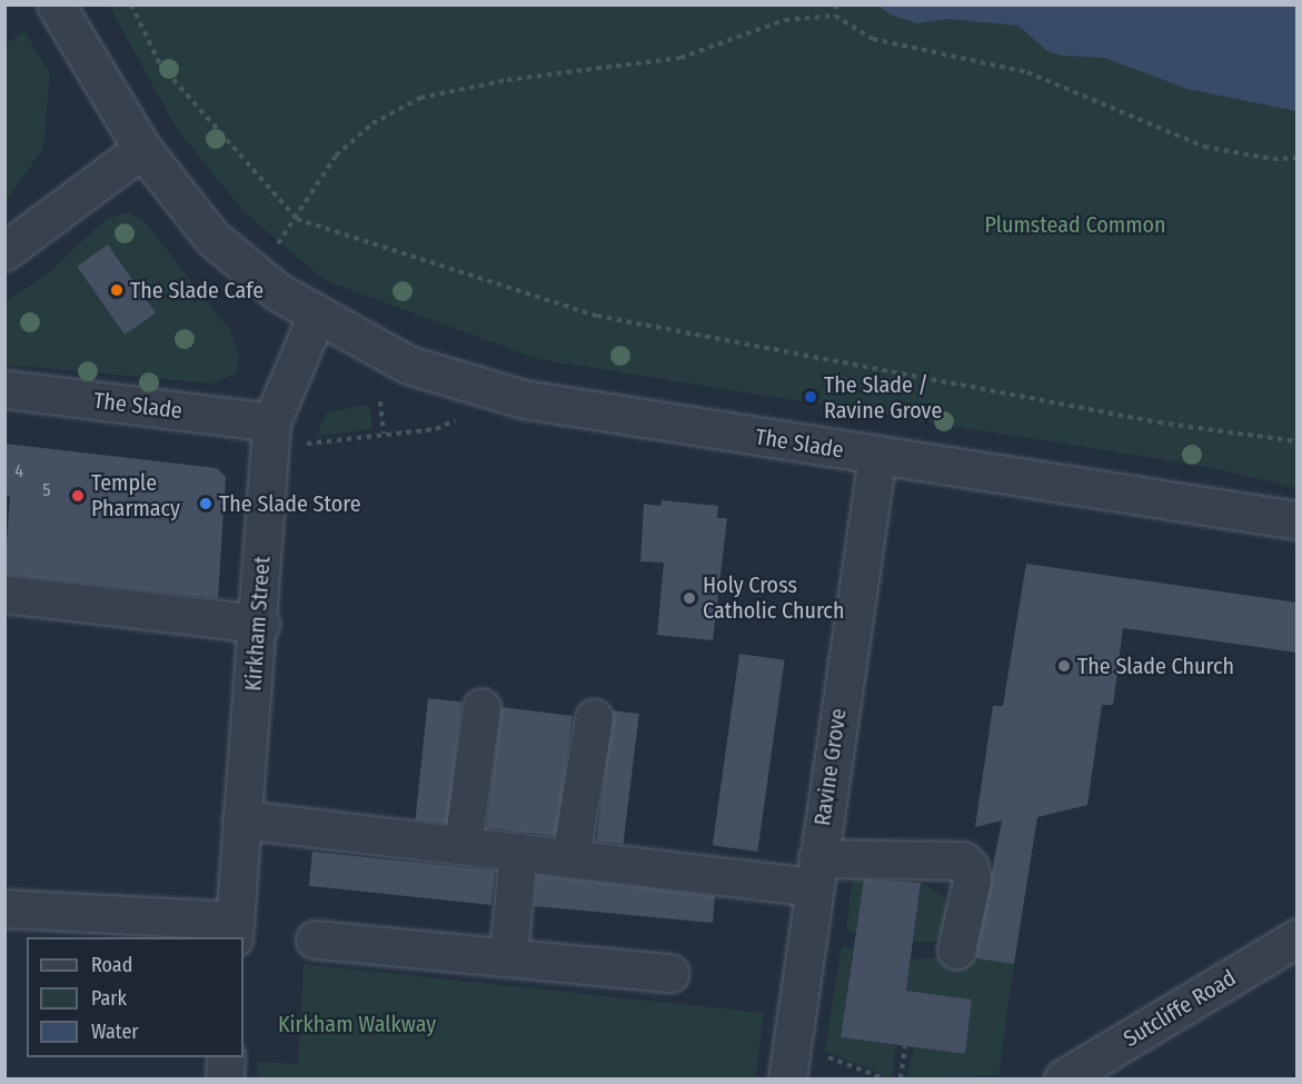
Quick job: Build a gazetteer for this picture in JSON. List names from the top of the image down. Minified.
{"streets":{"street":["The Slade","Kirkham Street","Ravine Grove","Sutcliffe Road"]},"crossings":[["The Slade","Kirkham Street"],["The Slade","Ravine Grove"]],"parks":["Plumstead Common","Kirkham Walkway"],"places":["The Slade Cafe","The Slade / Ravine Grove","Temple Pharmacy","The Slade Store","Holy Cross Catholic Church","The Slade Church"],"house_numbers":["4","5"],"legend":["Road","Park","Water"]}
